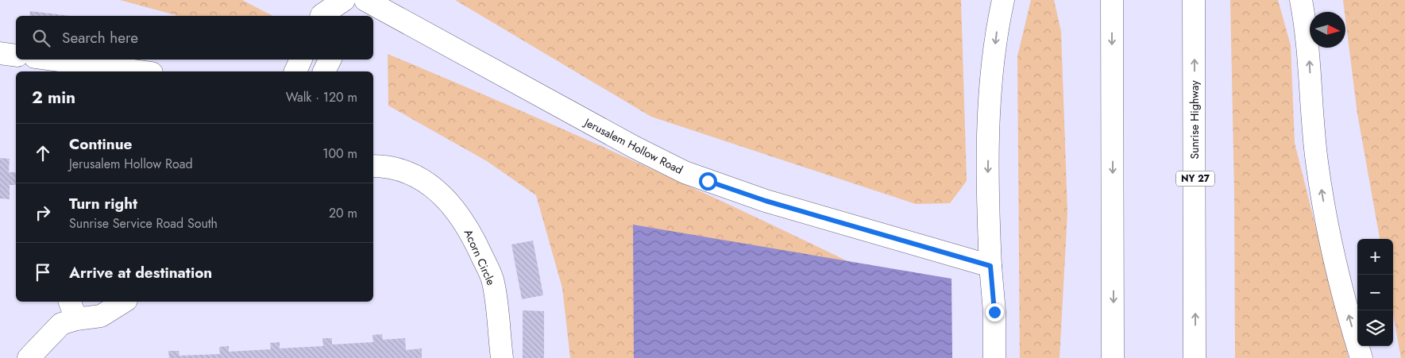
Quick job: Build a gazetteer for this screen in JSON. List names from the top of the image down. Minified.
{"streets":{"main road":["Sunrise Highway","Jerusalem Hollow Road","NY 27","Acorn Circle"]},"north":"right","page":{"search":"Search here","heading":["2 min","Walk · 120 m"],"list":[["Continue","Jerusalem Hollow Road","100 m"],["Turn right","Sunrise Service Road South","20 m"],"Arrive at destination"],"map_buttons":["+","−"]}}
